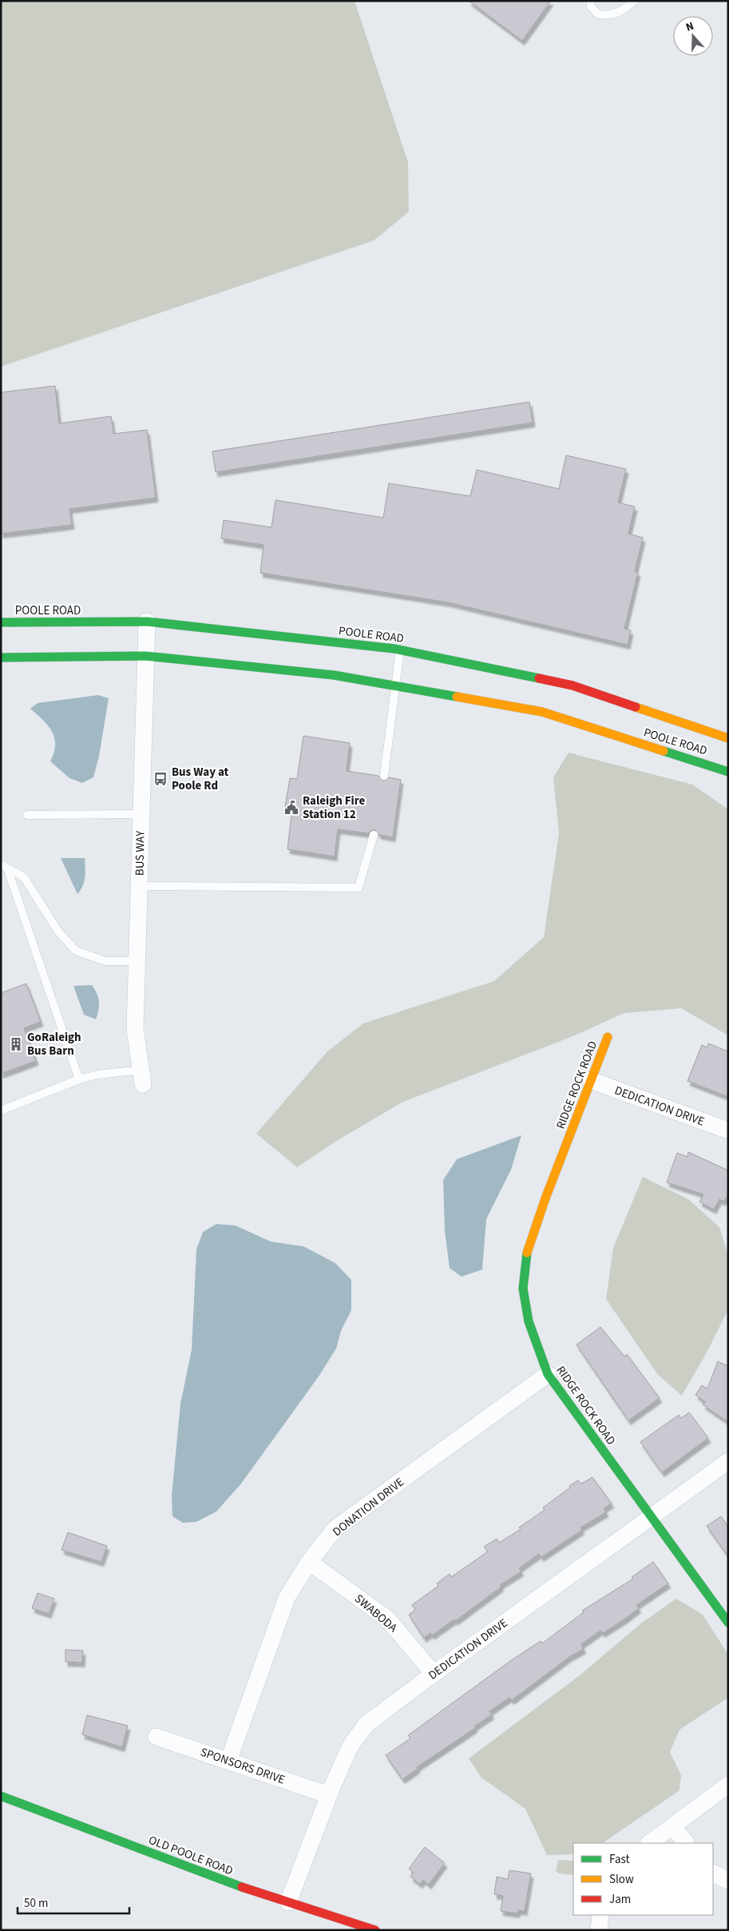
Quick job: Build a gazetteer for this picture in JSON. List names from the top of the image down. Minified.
{"streets":{"main road":["POOLE ROAD","RIDGE ROCK ROAD","OLD POOLE ROAD"],"street":["BUS WAY","DEDICATION DRIVE","DONATION DRIVE","SWABODA","SPONSORS DRIVE"]},"crossings":[["POOLE ROAD","BUS WAY"],["RIDGE ROCK ROAD","DEDICATION DRIVE"],["RIDGE ROCK ROAD","DONATION DRIVE"],["DEDICATION DRIVE","SWABODA"],["DEDICATION DRIVE","SPONSORS DRIVE"],["DEDICATION DRIVE","OLD POOLE ROAD"],["DONATION DRIVE","SWABODA"],["DONATION DRIVE","SPONSORS DRIVE"]],"places":{"bus stop":["Bus Way at Poole Rd"],"public building":["Raleigh Fire Station 12"],"building":["GoRaleigh Bus Barn"]},"legend":["Fast","Slow","Jam"],"scale_bar":"50 m","north":"top"}
